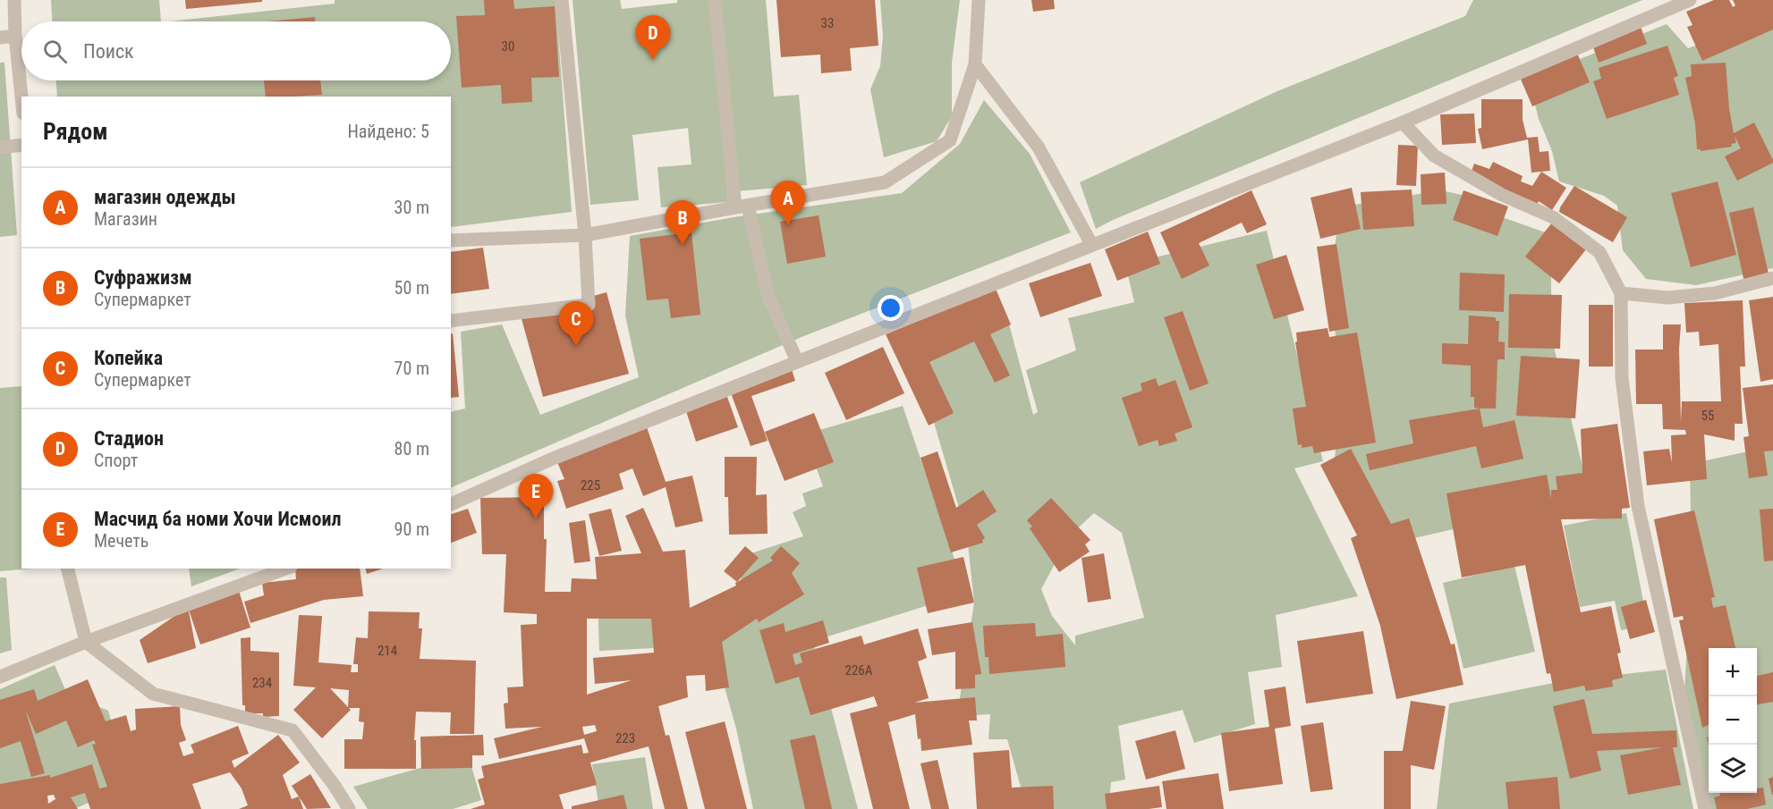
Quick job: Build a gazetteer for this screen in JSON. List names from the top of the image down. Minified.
{"house_numbers":["33","30","55","225","214","226А","234","223"],"page":{"pins":["D","A","B","C","E"],"search":"Поиск","heading":["Рядом","Найдено: 5"],"list":[{"mark":"A","name":"магазин одежды","note":"Магазин","value":"30 m"},{"mark":"B","name":"Суфражизм","note":"Супермаркет","value":"50 m"},{"mark":"C","name":"Копейка","note":"Супермаркет","value":"70 m"},{"mark":"D","name":"Стадион","note":"Спорт","value":"80 m"},{"mark":"E","name":"Масчид ба номи Хочи Исмоил","note":"Мечеть","value":"90 m"}],"map_buttons":["+","−"]}}
